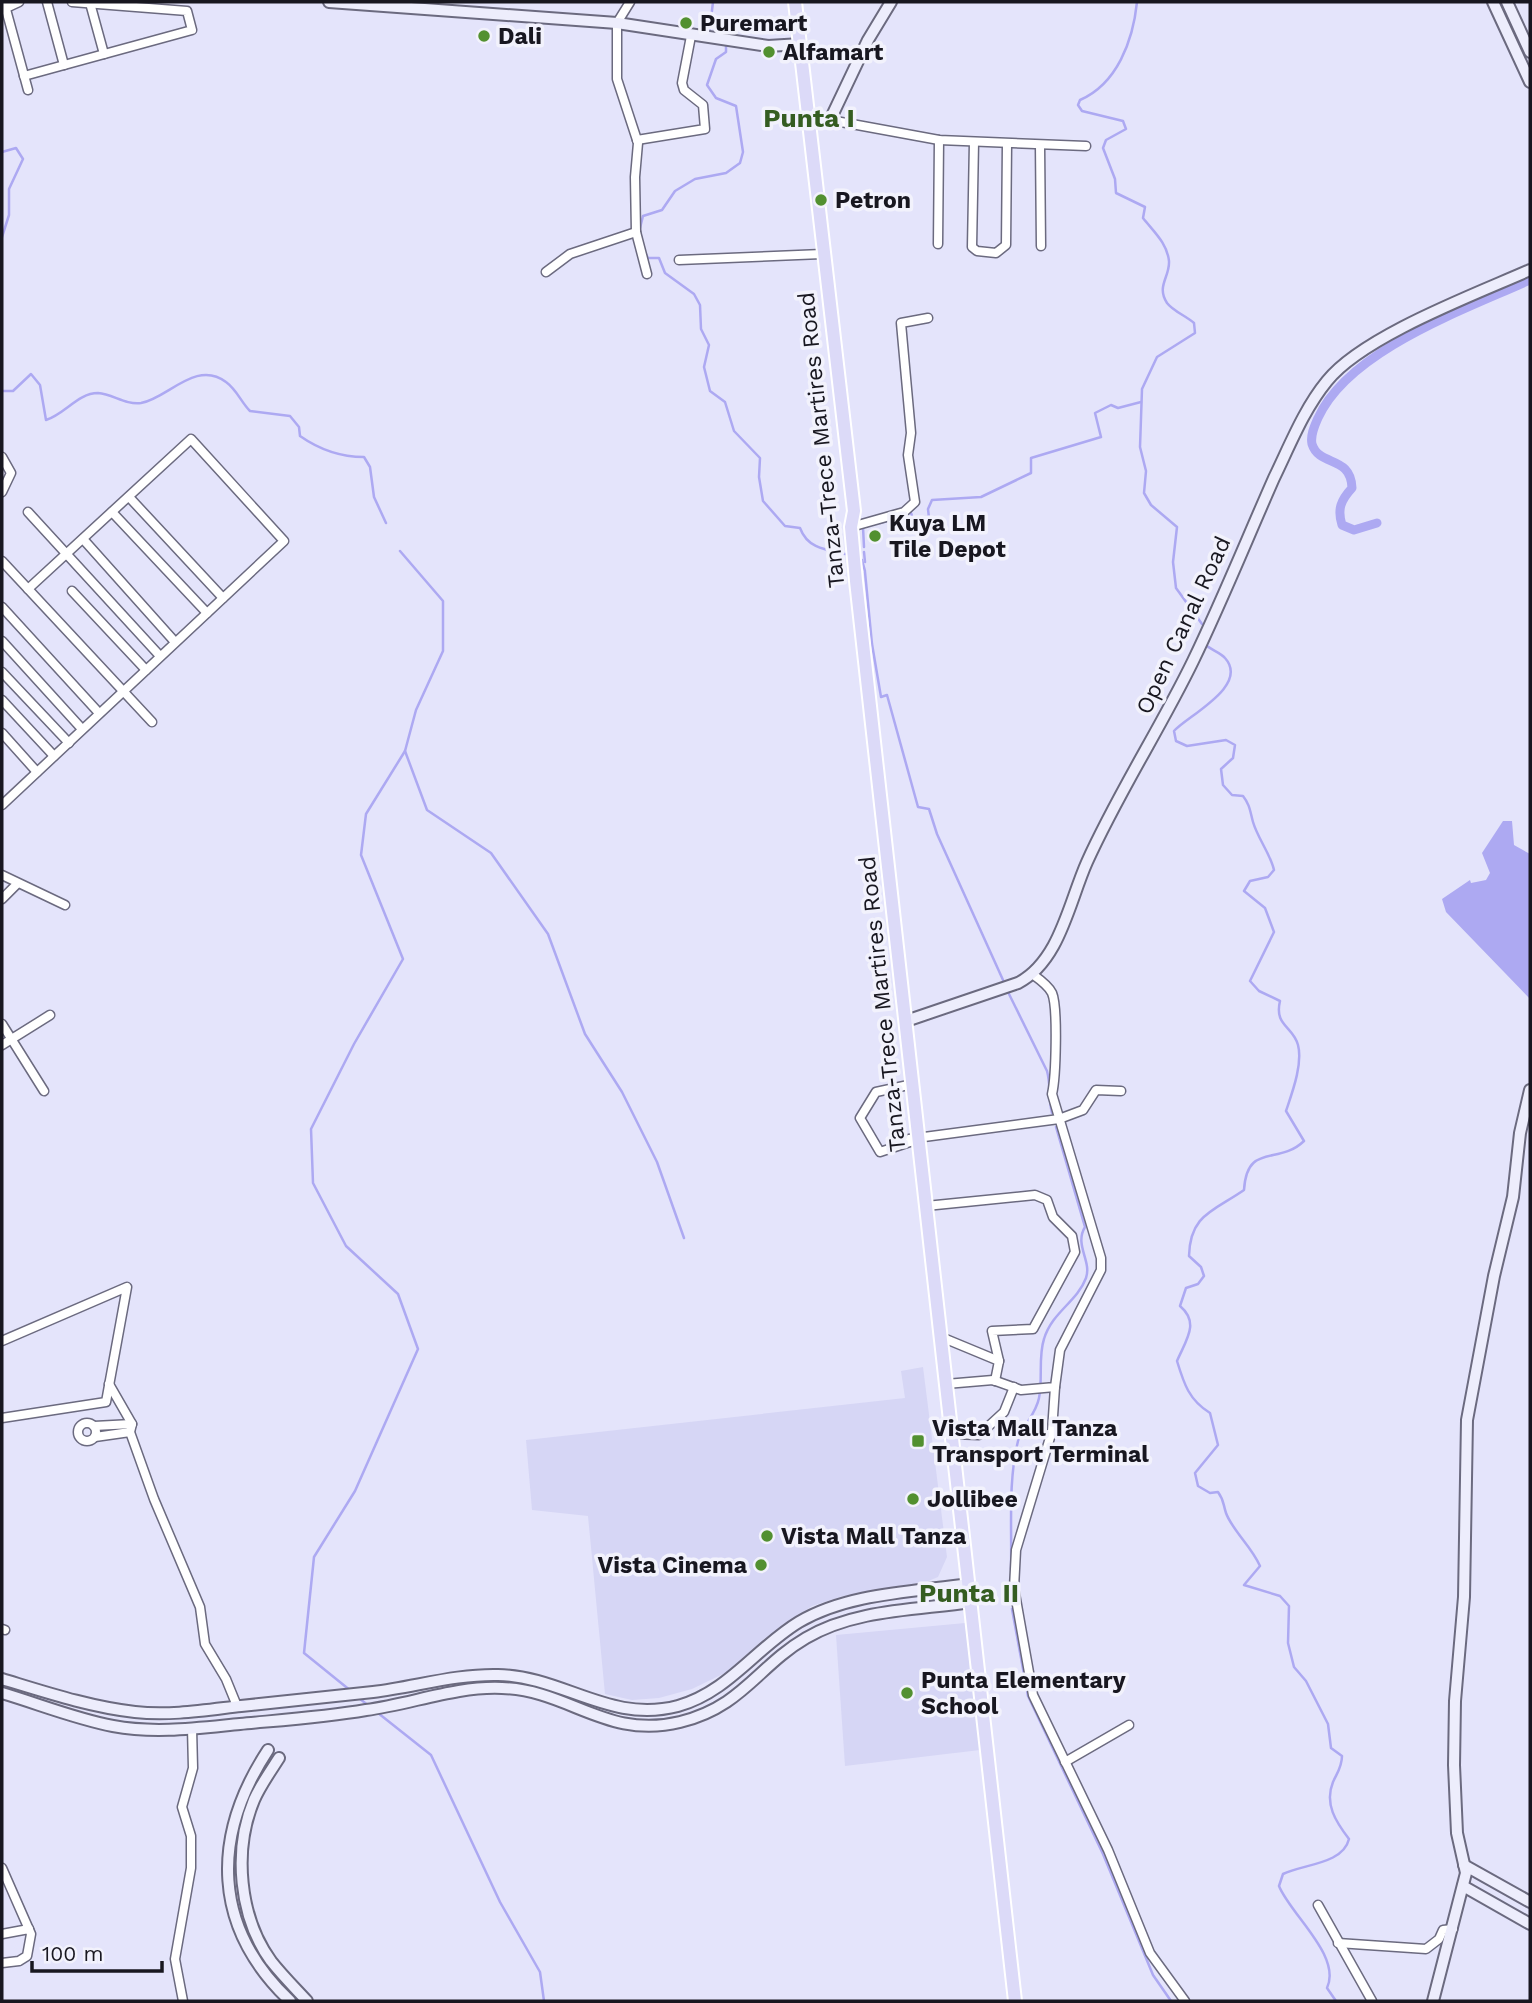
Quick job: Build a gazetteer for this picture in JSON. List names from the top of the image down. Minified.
{"streets":{"main road":["Tanza-Trece Martires Road"],"street":["Open Canal Road"]},"crossings":[["Tanza-Trece Martires Road","Open Canal Road"]],"districts":["Punta I","Punta II"],"places":{"other":["Puremart","Dali","Alfamart","Petron","Kuya LM Tile Depot","Jollibee","Vista Mall Tanza","Vista Cinema","Punta Elementary School"],"transit":["Vista Mall Tanza Transport Terminal"]},"scale_bar":"100 m"}
